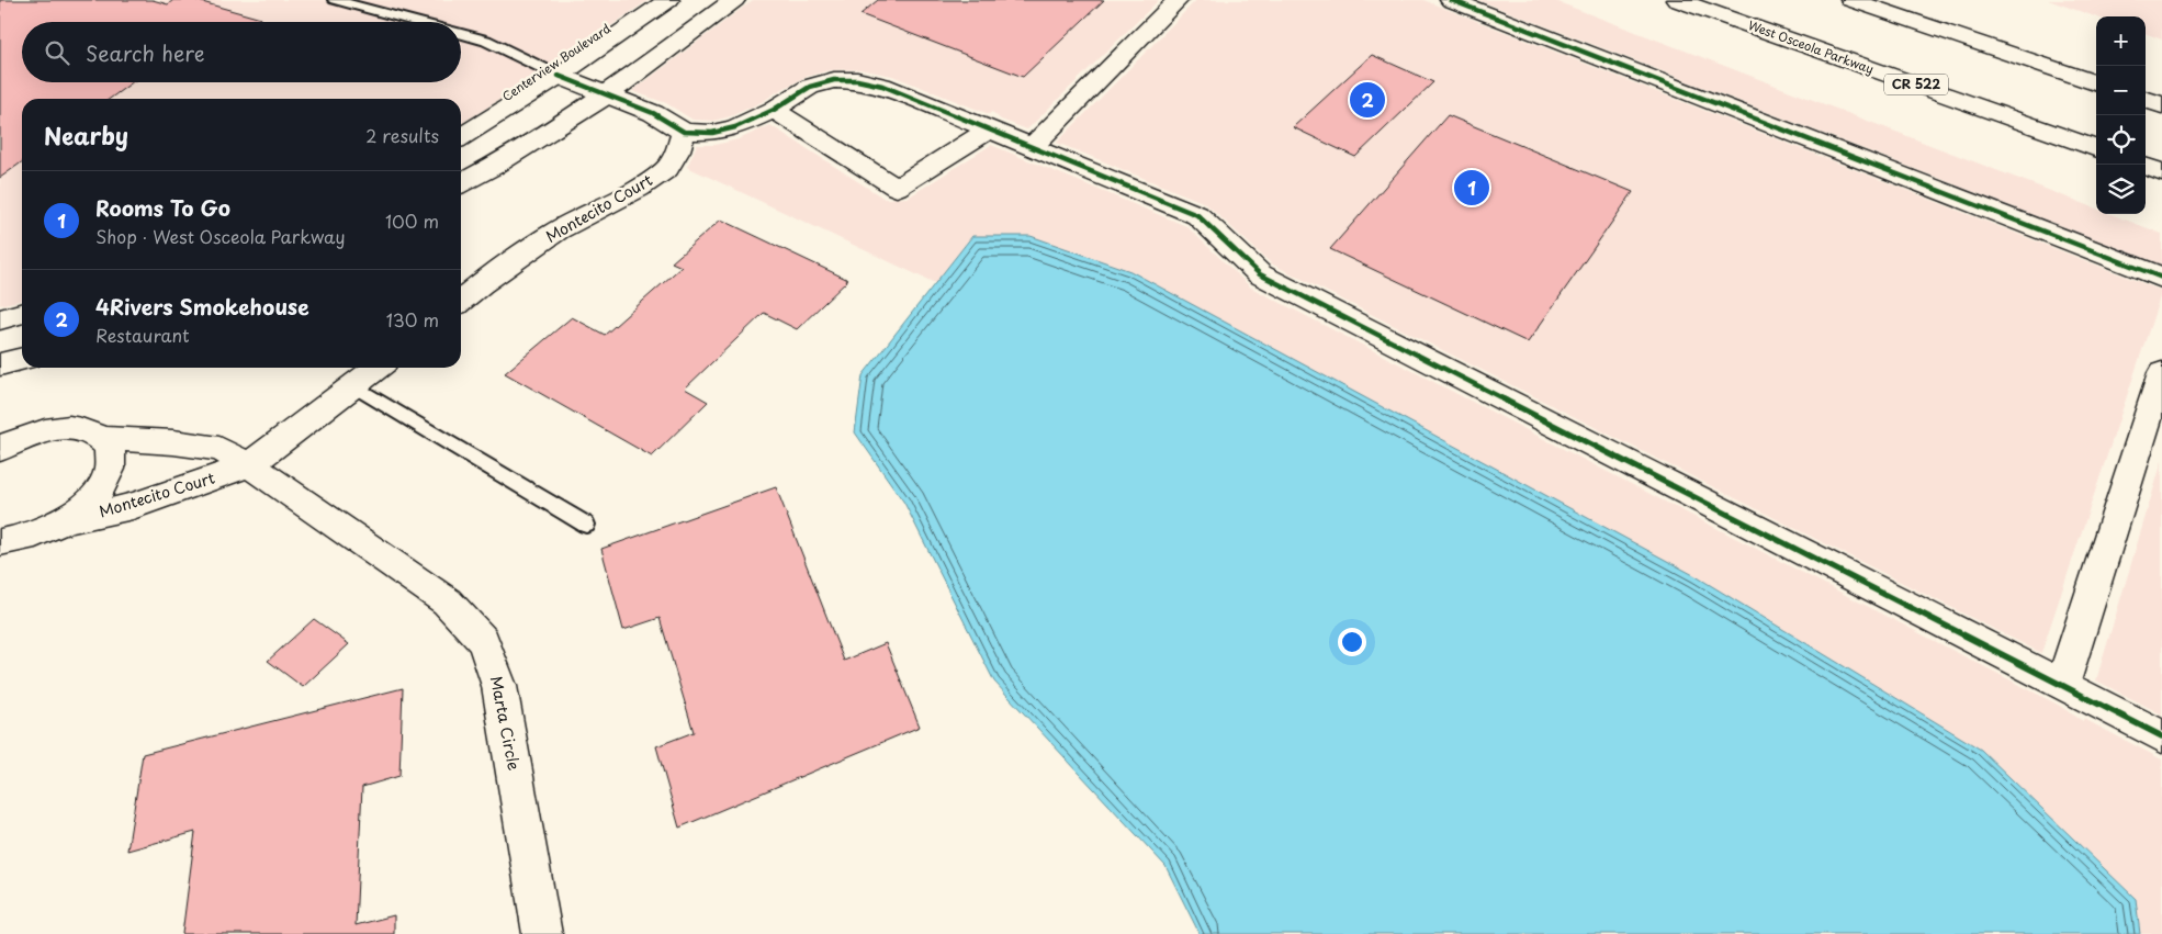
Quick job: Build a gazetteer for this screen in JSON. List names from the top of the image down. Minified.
{"streets":{"street":["West Osceola Parkway","Centerview Boulevard","CR 522","Montecito Court","Marta Circle"]},"crossings":[["Montecito Court","Marta Circle"]],"page":{"map_buttons":["+","−"],"search":"Search here","pins":["2","1"],"heading":["Nearby","2 results"],"list":[{"mark":"1","name":"Rooms To Go","note":"Shop · West Osceola Parkway","value":"100 m"},{"mark":"2","name":"4Rivers Smokehouse","note":"Restaurant","value":"130 m"}]}}
